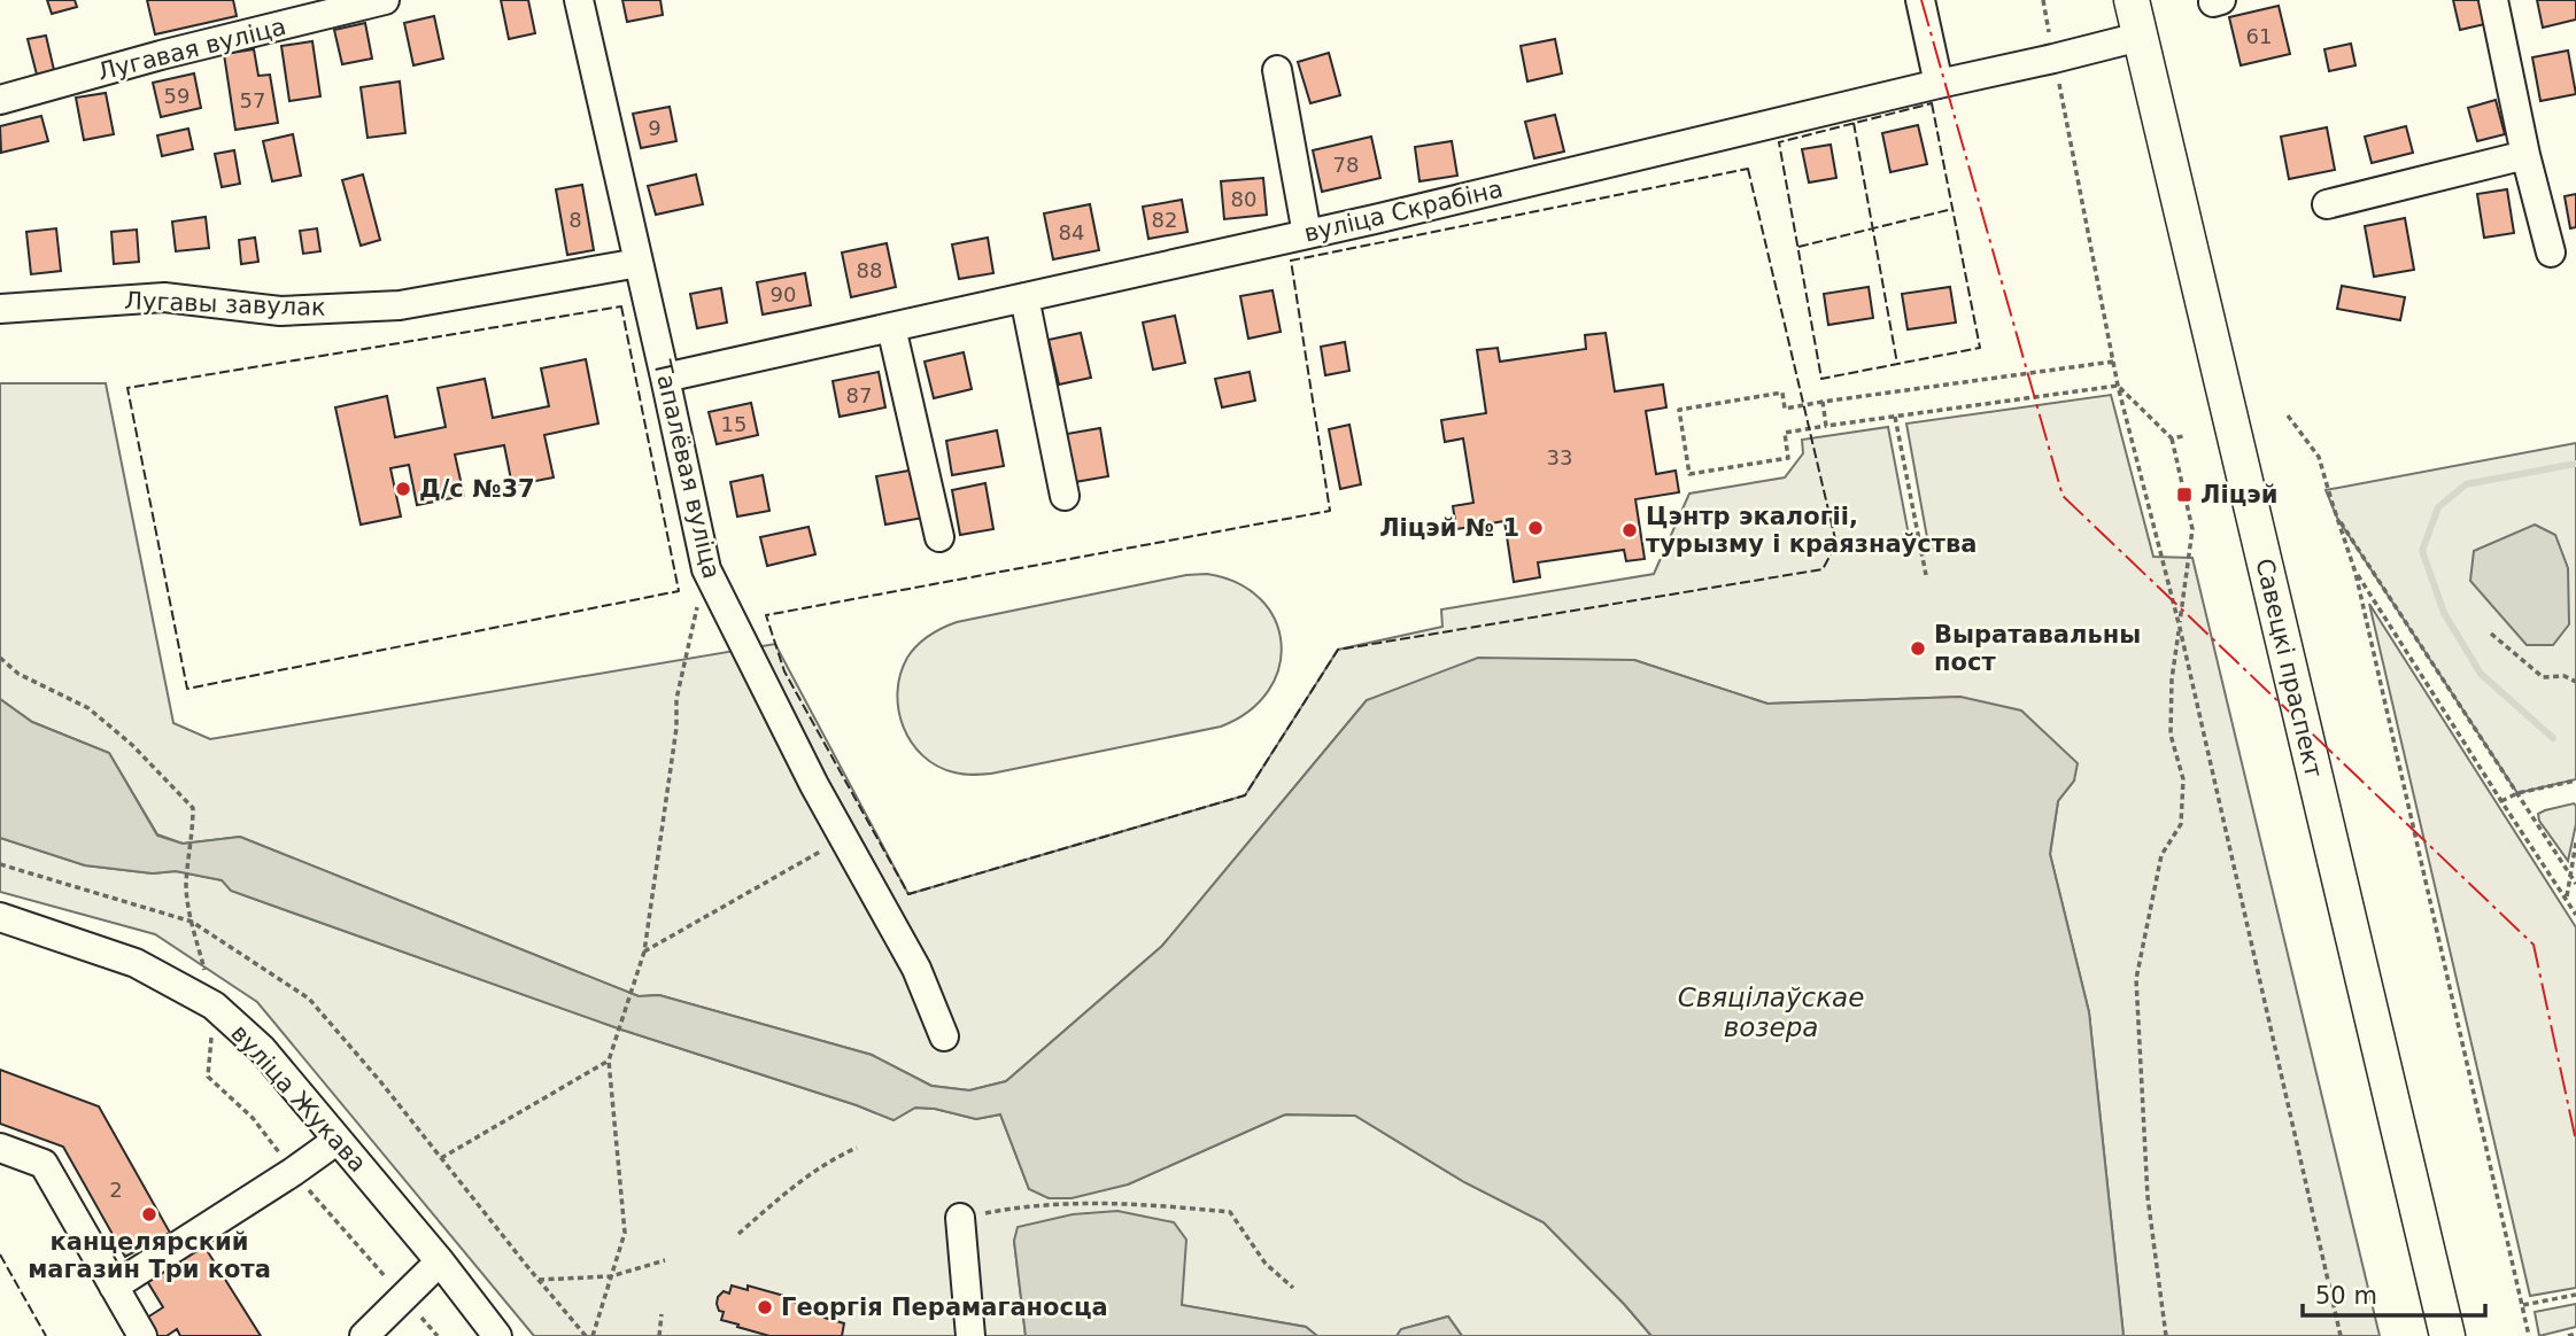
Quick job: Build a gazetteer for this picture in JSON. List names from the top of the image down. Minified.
{"streets":{"main road":["Савецкі праспект"],"street":["Лугавая вуліца","вуліца Скрабіна","Лугавы завулак","Тапалёвая вуліца","вуліца Жукава"]},"crossings":[["вуліца Скрабіна","Тапалёвая вуліца"],["вуліца Скрабіна","Савецкі праспект"],["Лугавы завулак","Тапалёвая вуліца"]],"water":["Свяцілаўскае возера"],"places":{"other":["Д/с №37","Ліцэй № 1","Цэнтр экалогіі, турызму і краязнаўства","Выратавальны пост","канцелярский магазин Три кота","Георгія Перамаганосца"],"transit":["Ліцэй"]},"house_numbers":["61","59","57","9","78","80","8","82","84","88","90","87","15","33","2"],"scale_bar":"50 m"}
